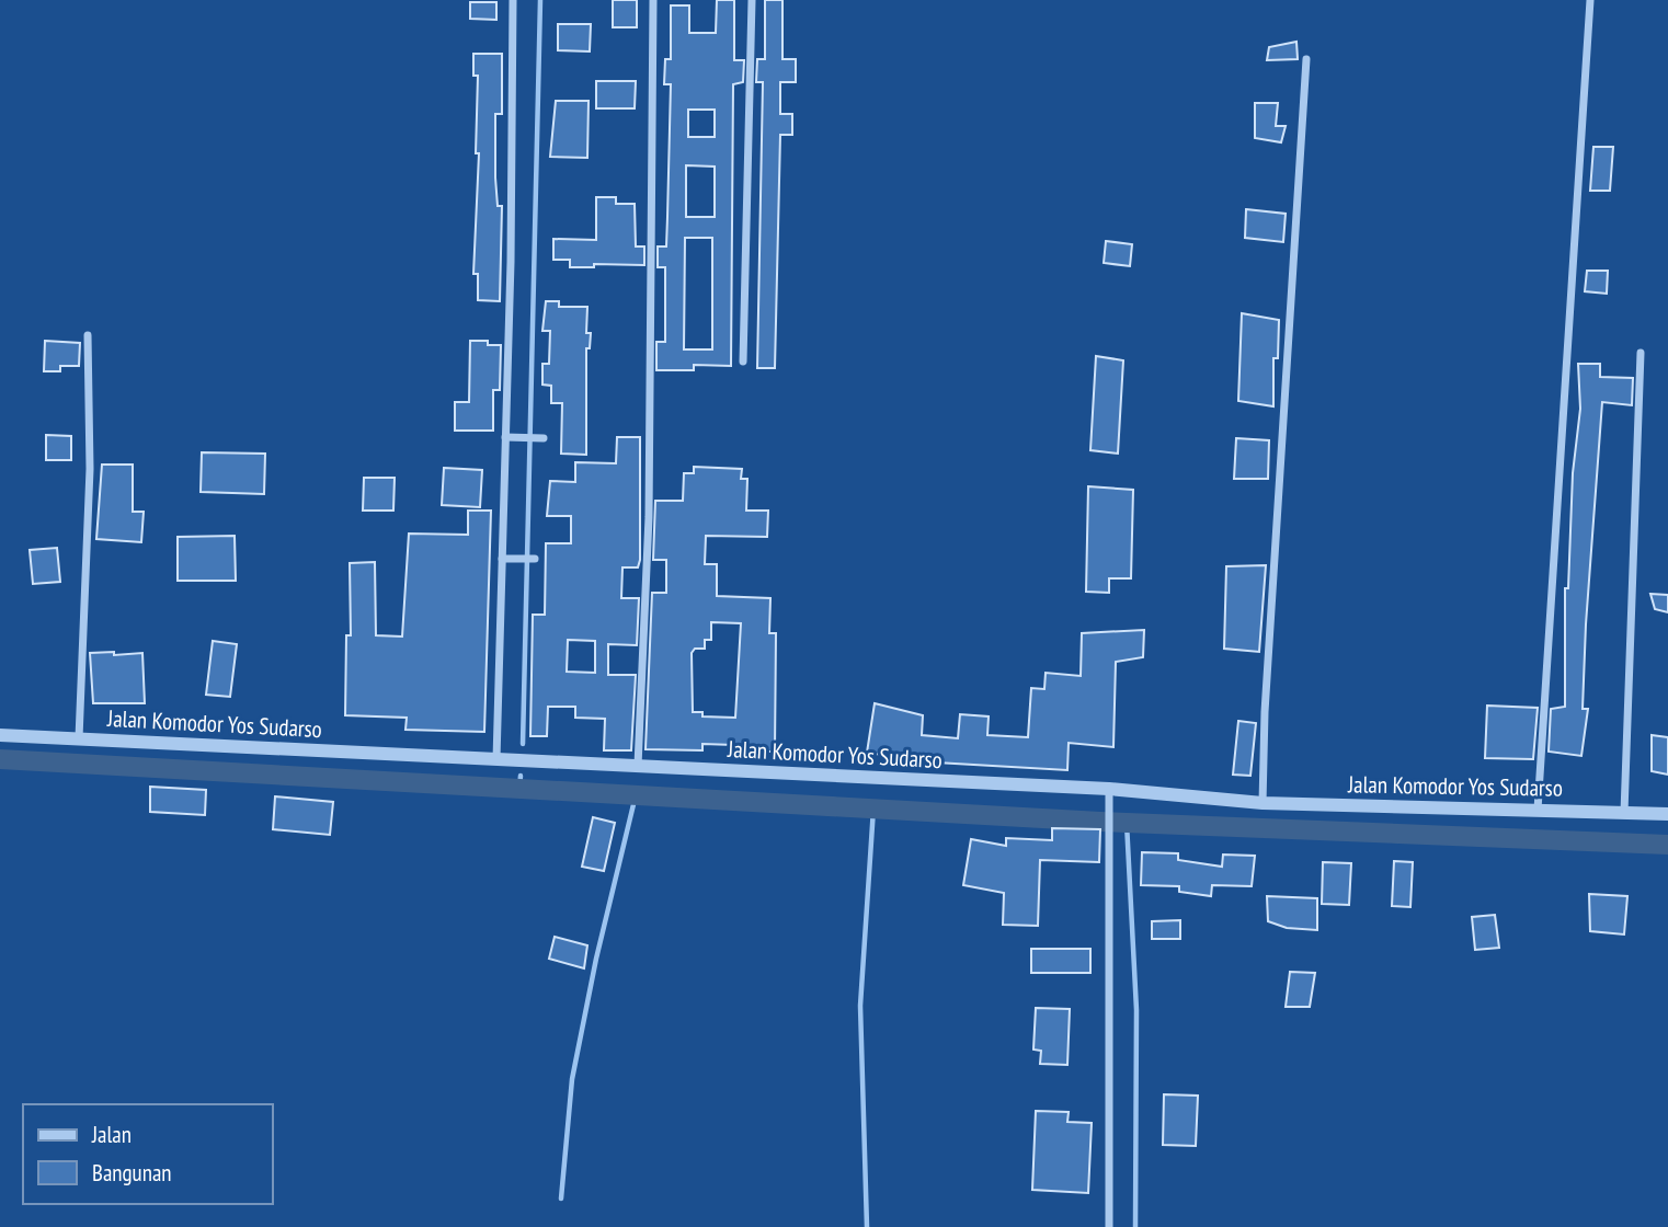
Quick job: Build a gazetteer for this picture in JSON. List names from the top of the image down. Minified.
{"streets":{"street":["Jalan Komodor Yos Sudarso"]},"legend":["Jalan","Bangunan"]}
